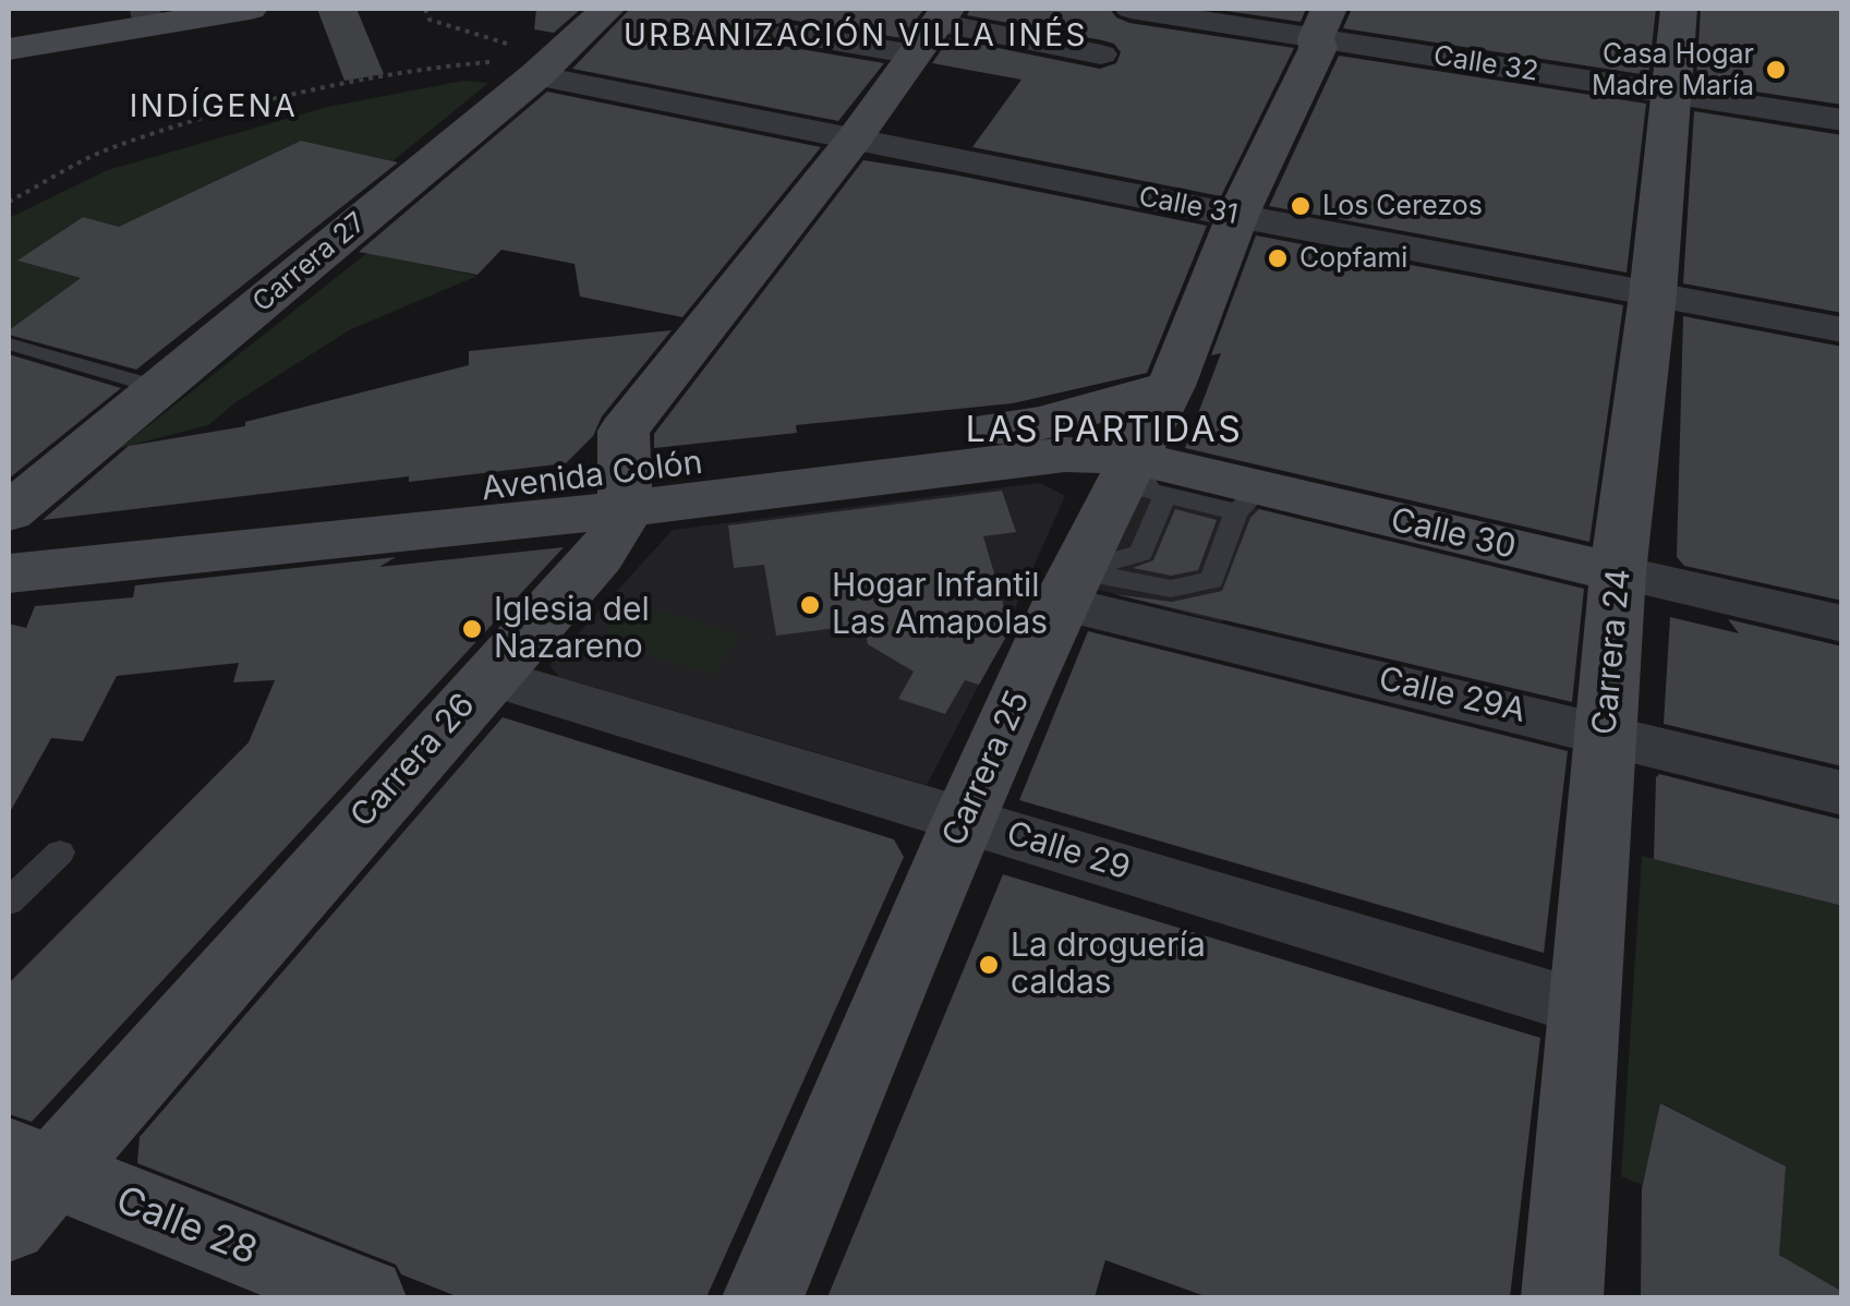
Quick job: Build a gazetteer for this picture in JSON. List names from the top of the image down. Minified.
{"streets":{"street":["Calle 32","Calle 31","Carrera 27","Avenida Colón","Calle 30","Carrera 24","Calle 29A","Carrera 26","Carrera 25","Calle 29","Calle 28"]},"crossings":[["Calle 32","Carrera 24"],["Calle 32","Carrera 25"],["Calle 31","Carrera 27"],["Calle 31","Carrera 24"],["Calle 31","Carrera 26"],["Calle 31","Carrera 25"],["Avenida Colón","Calle 30"],["Avenida Colón","Carrera 26"],["Avenida Colón","Carrera 25"],["Calle 30","Carrera 24"],["Calle 30","Carrera 25"],["Carrera 24","Calle 29A"],["Carrera 24","Calle 29"],["Calle 29A","Carrera 25"],["Carrera 26","Calle 29"],["Carrera 26","Calle 28"],["Carrera 25","Calle 29"]],"districts":["URBANIZACIÓN VILLA INÉS","INDÍGENA","LAS PARTIDAS"],"places":["Casa Hogar Madre María","Los Cerezos","Copfami","Hogar Infantil Las Amapolas","Iglesia del Nazareno","La droguería caldas"]}
